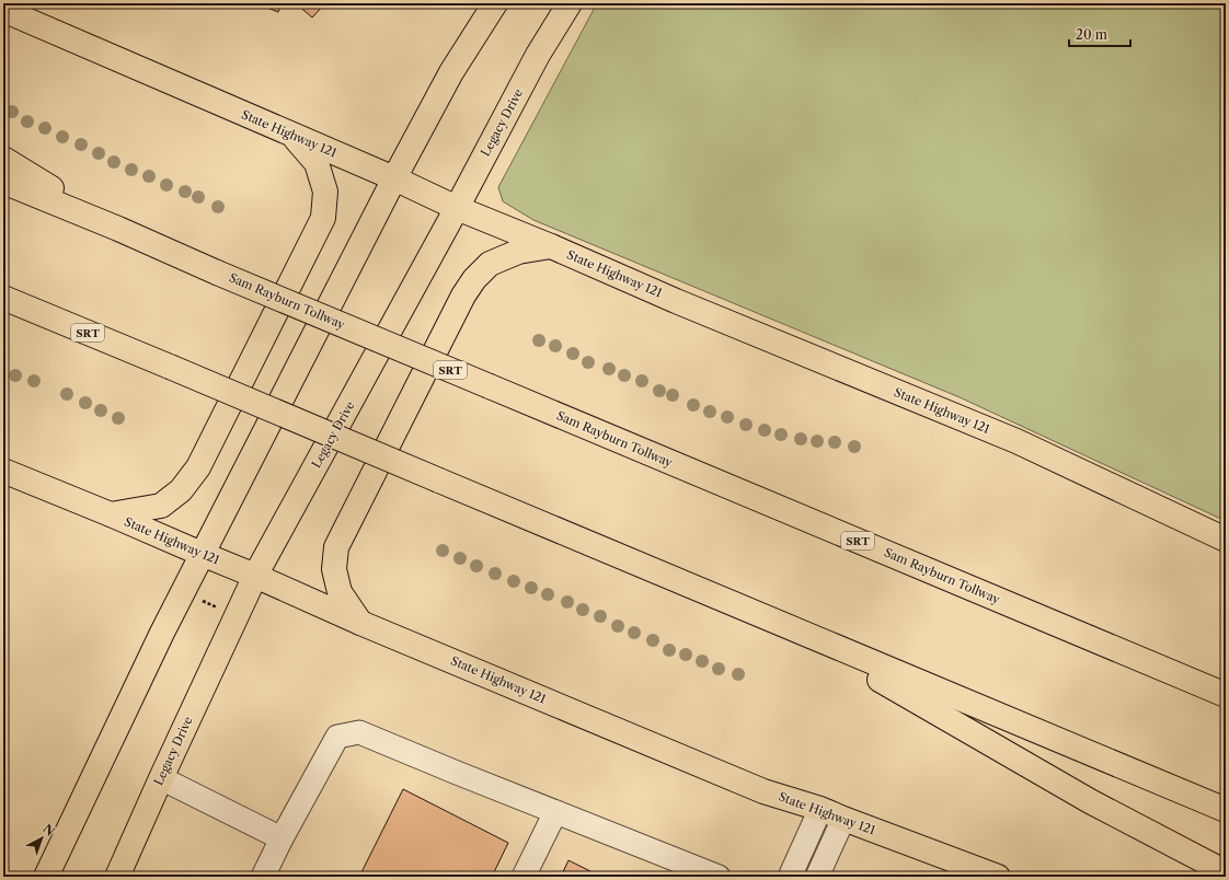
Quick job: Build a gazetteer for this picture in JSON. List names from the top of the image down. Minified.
{"streets":{"main road":["Legacy Drive","State Highway 121","Sam Rayburn Tollway","SRT"]},"crossings":[["Legacy Drive","State Highway 121"]],"scale_bar":"20 m","north":"top right"}
